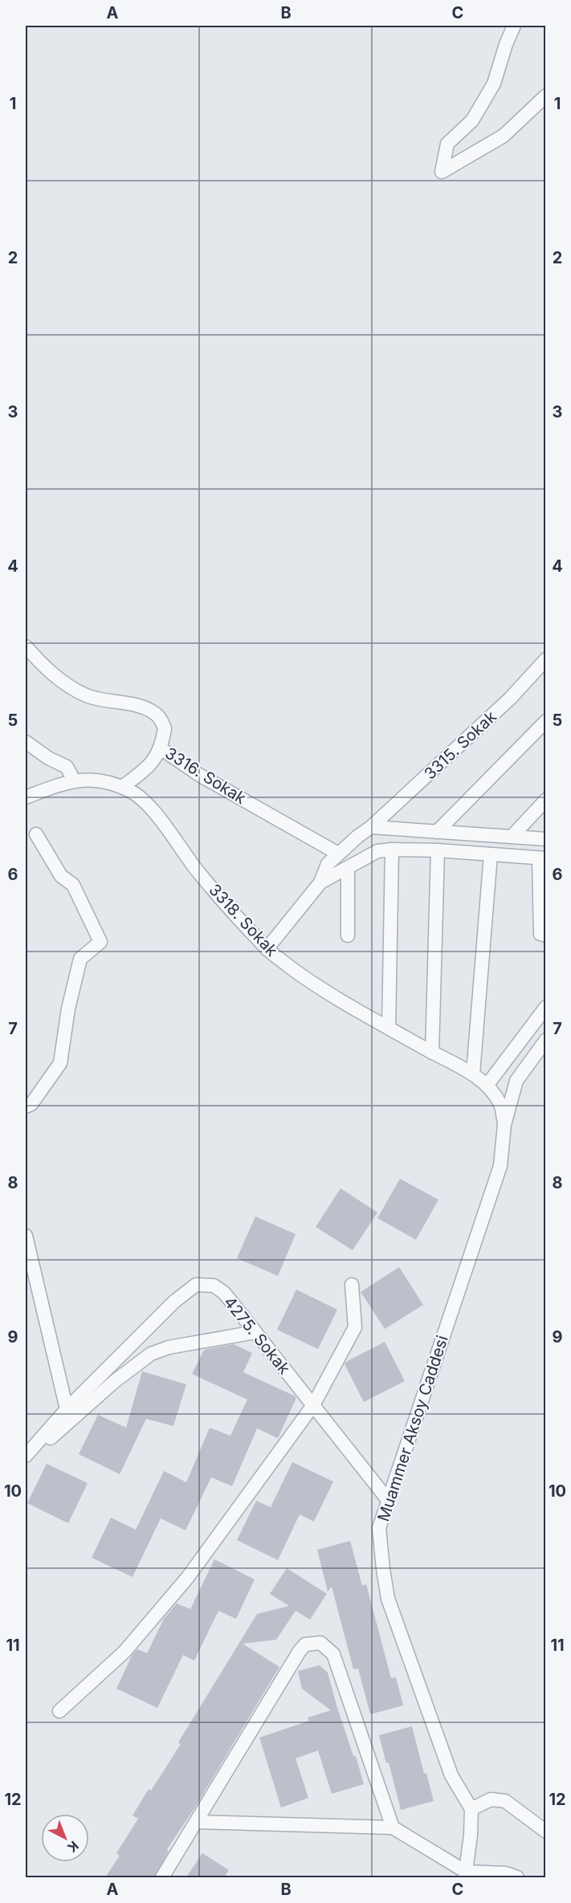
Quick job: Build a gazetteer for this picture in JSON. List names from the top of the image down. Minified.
{"streets":{"street":["3315. Sokak","3316. Sokak","3318. Sokak","4275. Sokak","Muammer Aksoy Caddesi"]},"crossings":[["3315. Sokak","3316. Sokak"],["3318. Sokak","Muammer Aksoy Caddesi"],["4275. Sokak","Muammer Aksoy Caddesi"]],"north":"bottom right","grid":{"columns":["A","B","C"],"rows":["1","2","3","4","5","6","7","8","9","10","11","12"]}}
